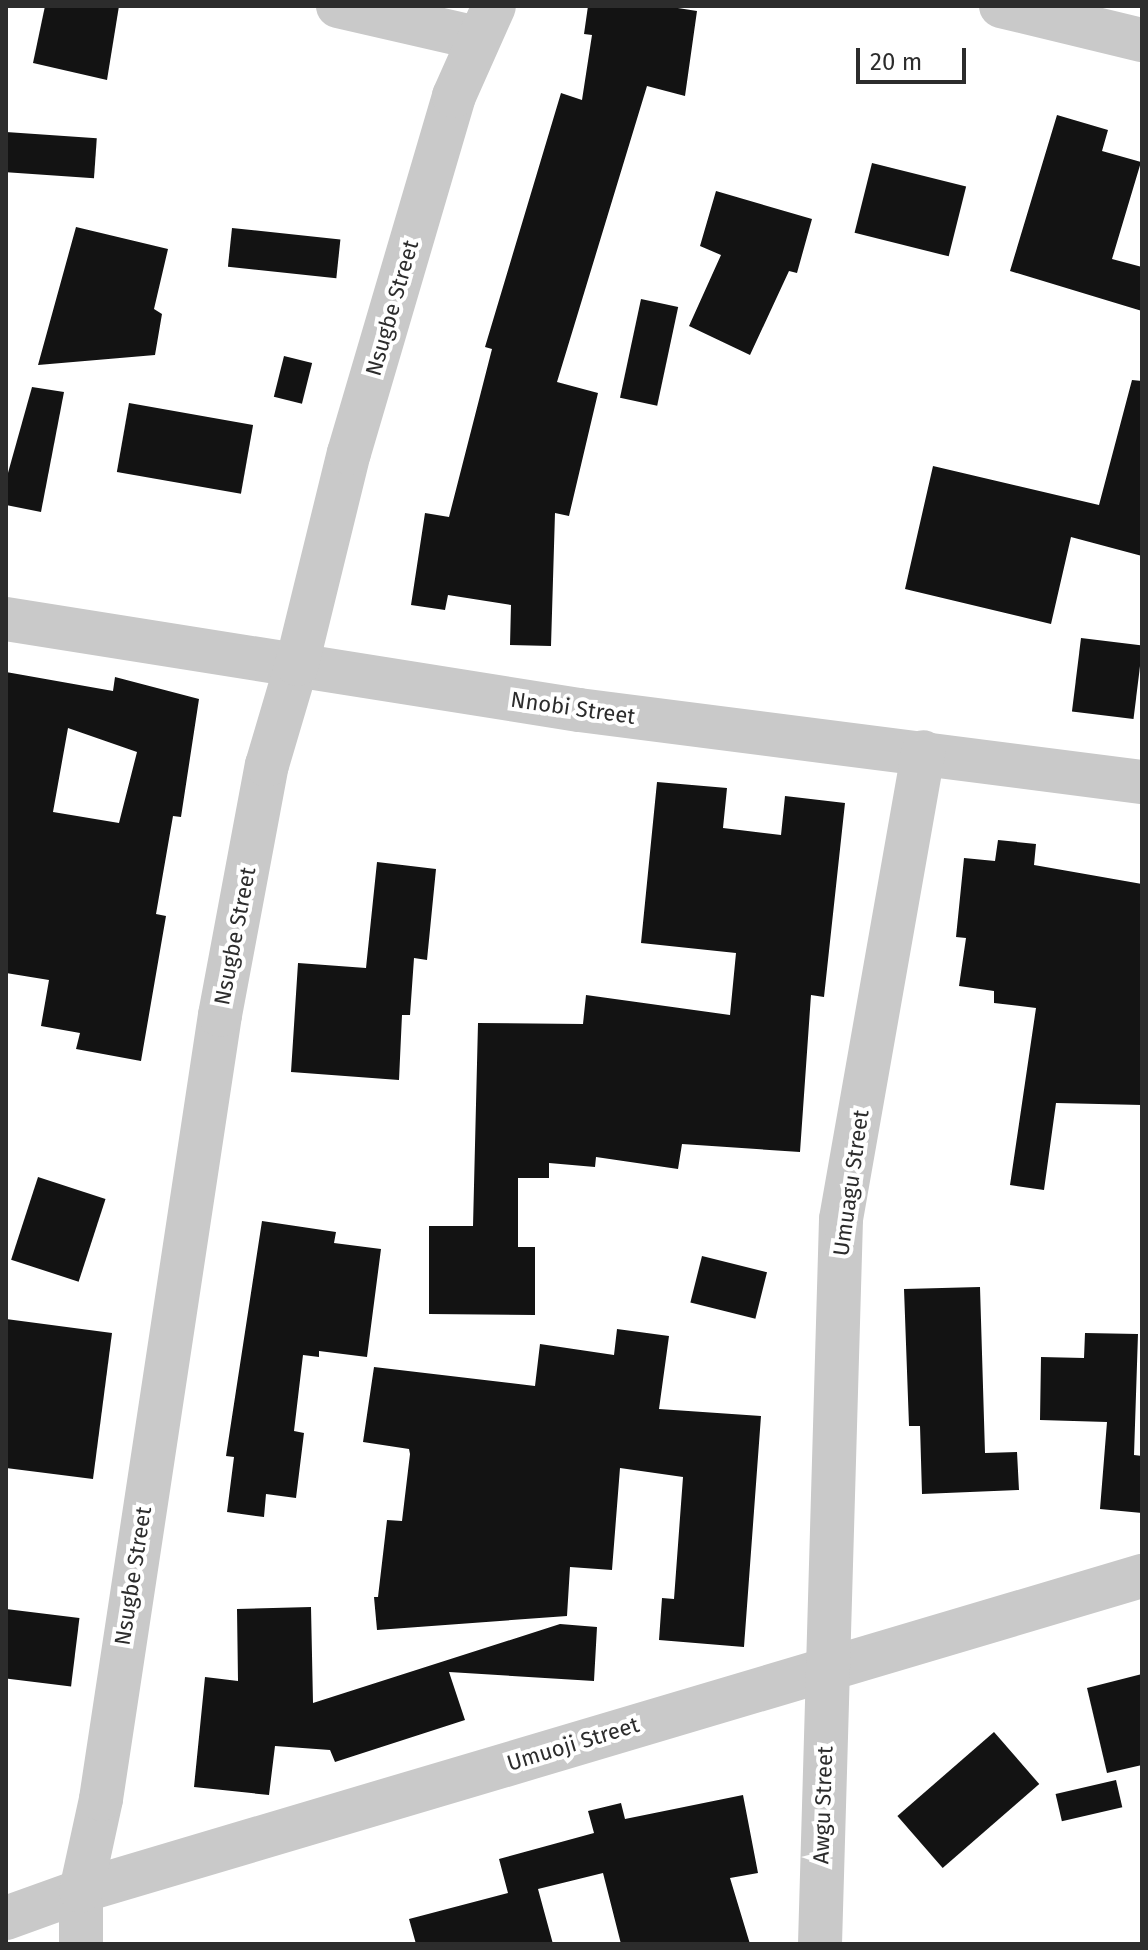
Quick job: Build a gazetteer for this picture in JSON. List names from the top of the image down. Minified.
{"streets":{"street":["Nsugbe Street","Nnobi Street","Umuagu Street","Umuoji Street","Awgu Street"]},"crossings":[["Nsugbe Street","Nnobi Street"],["Nsugbe Street","Umuoji Street"],["Nnobi Street","Umuagu Street"],["Umuagu Street","Umuoji Street"],["Umuagu Street","Awgu Street"],["Umuoji Street","Awgu Street"]],"scale_bar":"20 m"}
